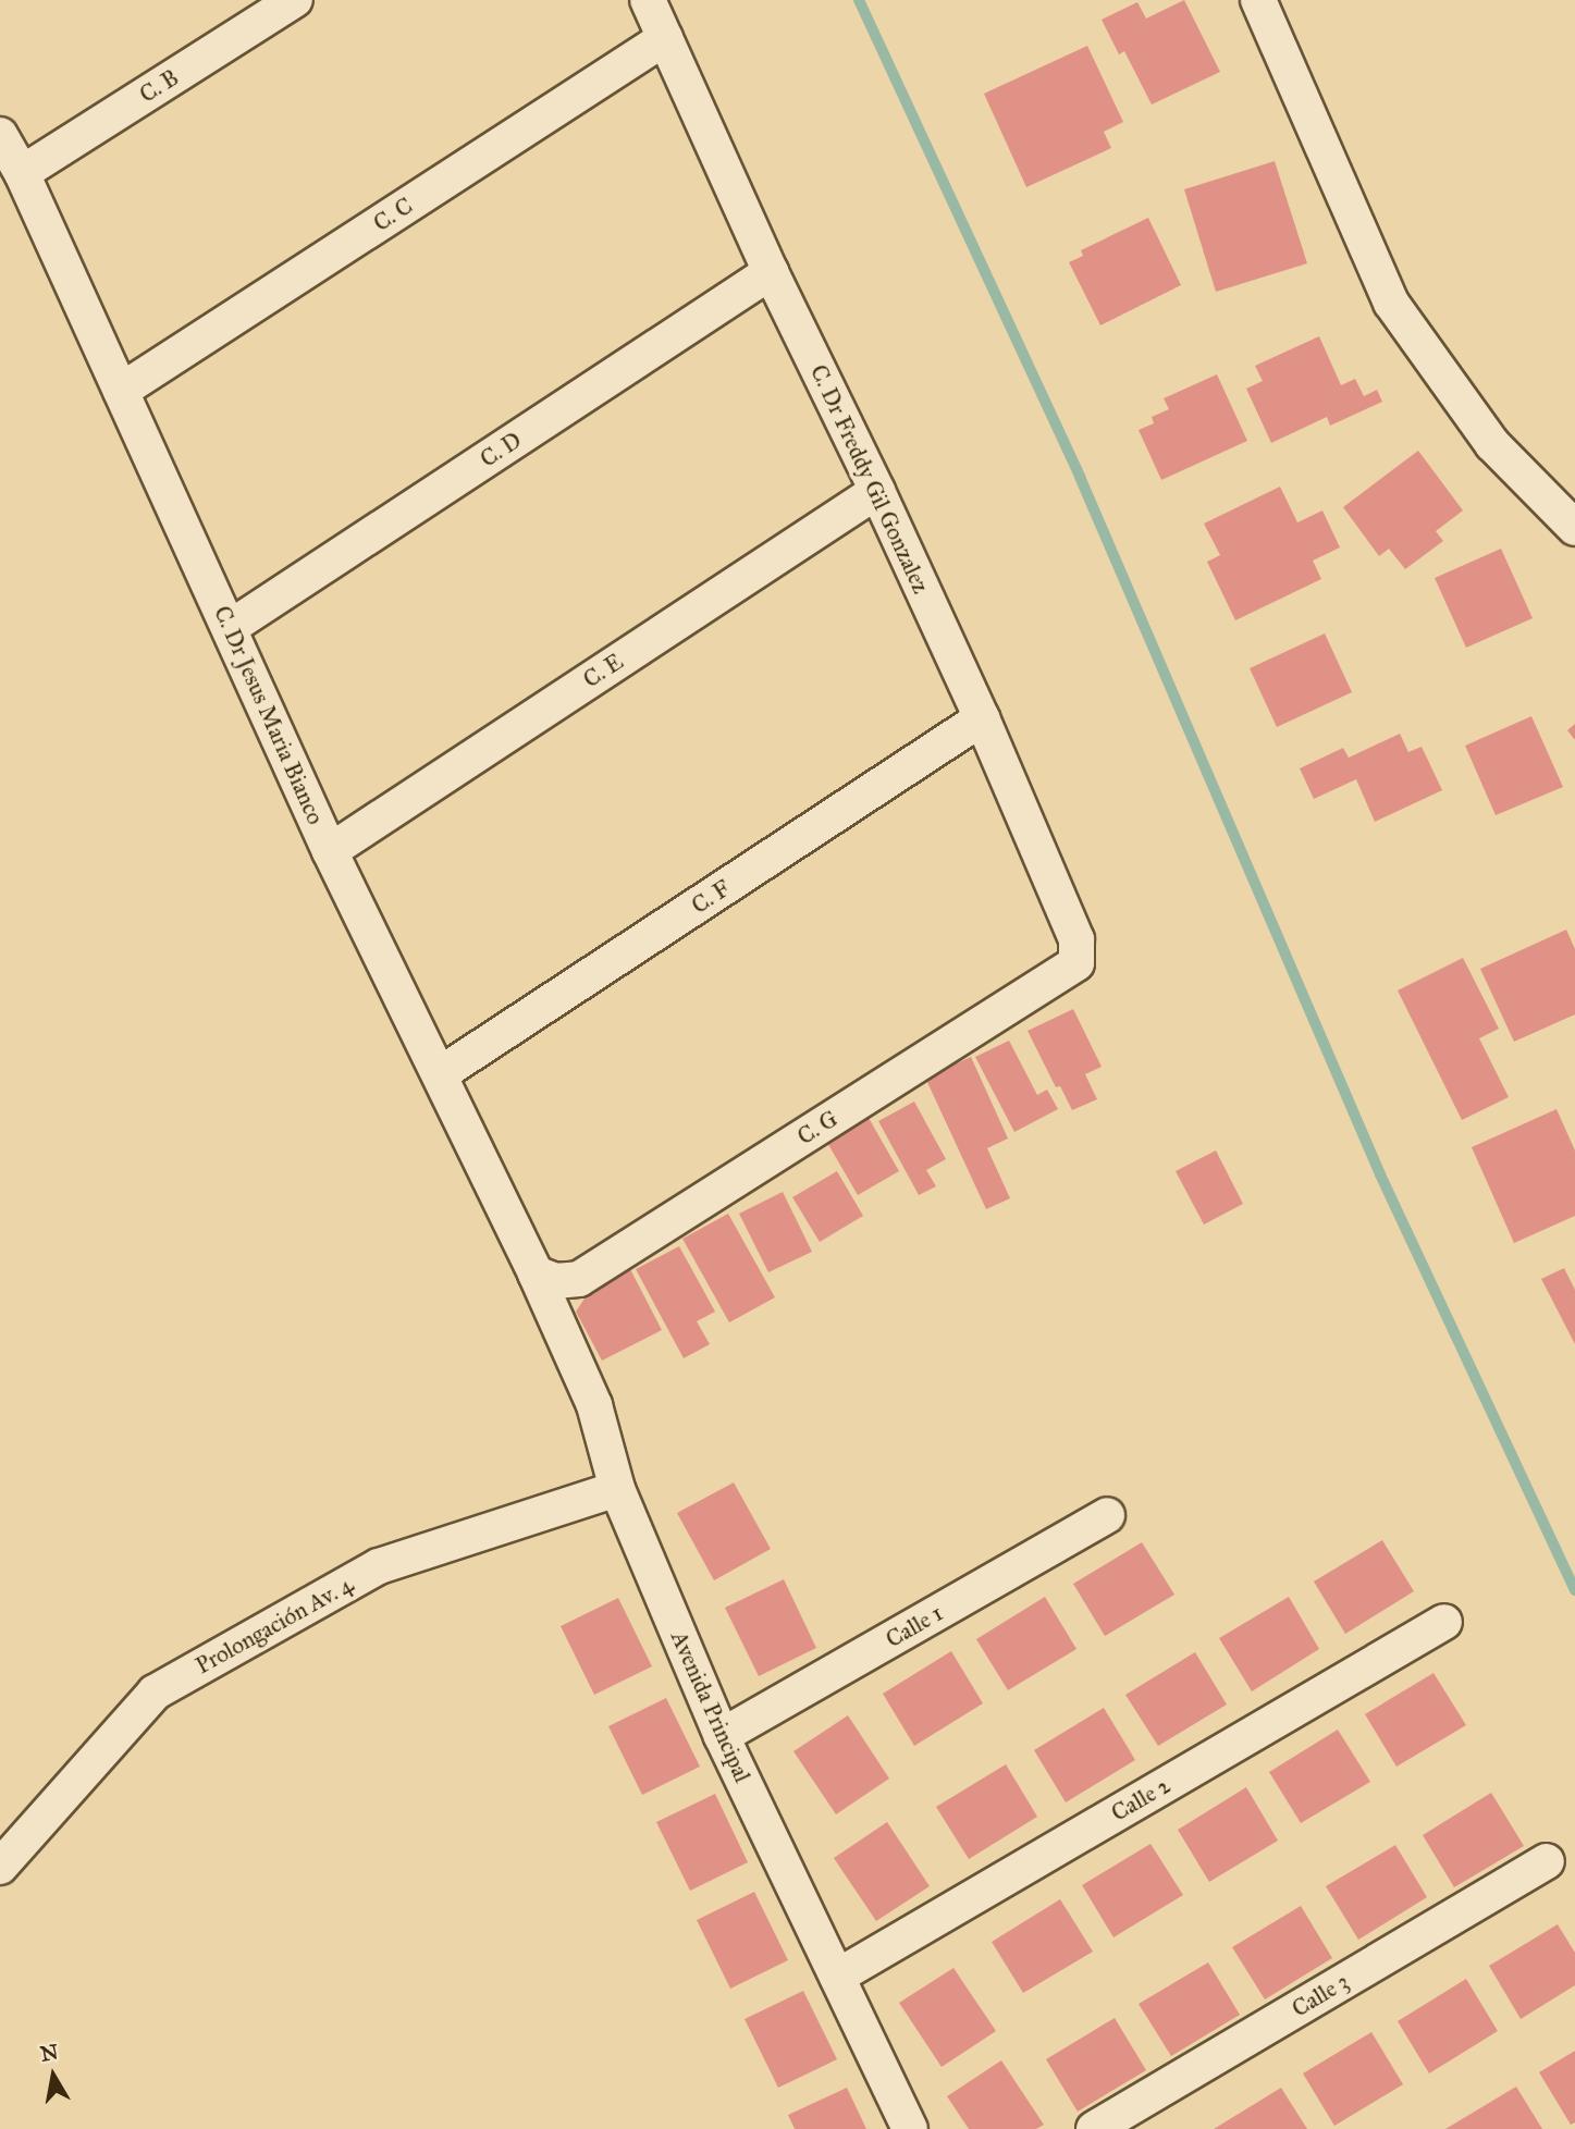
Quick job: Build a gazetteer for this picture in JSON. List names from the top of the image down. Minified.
{"streets":{"street":["C. B","C. C","C. D","C. Dr Freddy Gil Gonzalez","C. E","C. Dr Jesus Maria Bianco","C. F","C. G","Prolongación Av. 4","Calle 1","Avenida Principal","Calle 2","Calle 3"]},"crossings":[["C. B","C. Dr Jesus Maria Bianco"],["C. C","C. Dr Freddy Gil Gonzalez"],["C. C","C. Dr Jesus Maria Bianco"],["C. D","C. Dr Freddy Gil Gonzalez"],["C. D","C. Dr Jesus Maria Bianco"],["C. Dr Freddy Gil Gonzalez","C. E"],["C. Dr Freddy Gil Gonzalez","C. F"],["C. Dr Freddy Gil Gonzalez","C. G"],["C. E","C. Dr Jesus Maria Bianco"],["C. Dr Jesus Maria Bianco","C. F"],["C. Dr Jesus Maria Bianco","C. G"],["C. Dr Jesus Maria Bianco","Avenida Principal"],["C. G","Avenida Principal"],["Prolongación Av. 4","Avenida Principal"],["Calle 1","Avenida Principal"],["Avenida Principal","Calle 2"]],"north":"top"}
